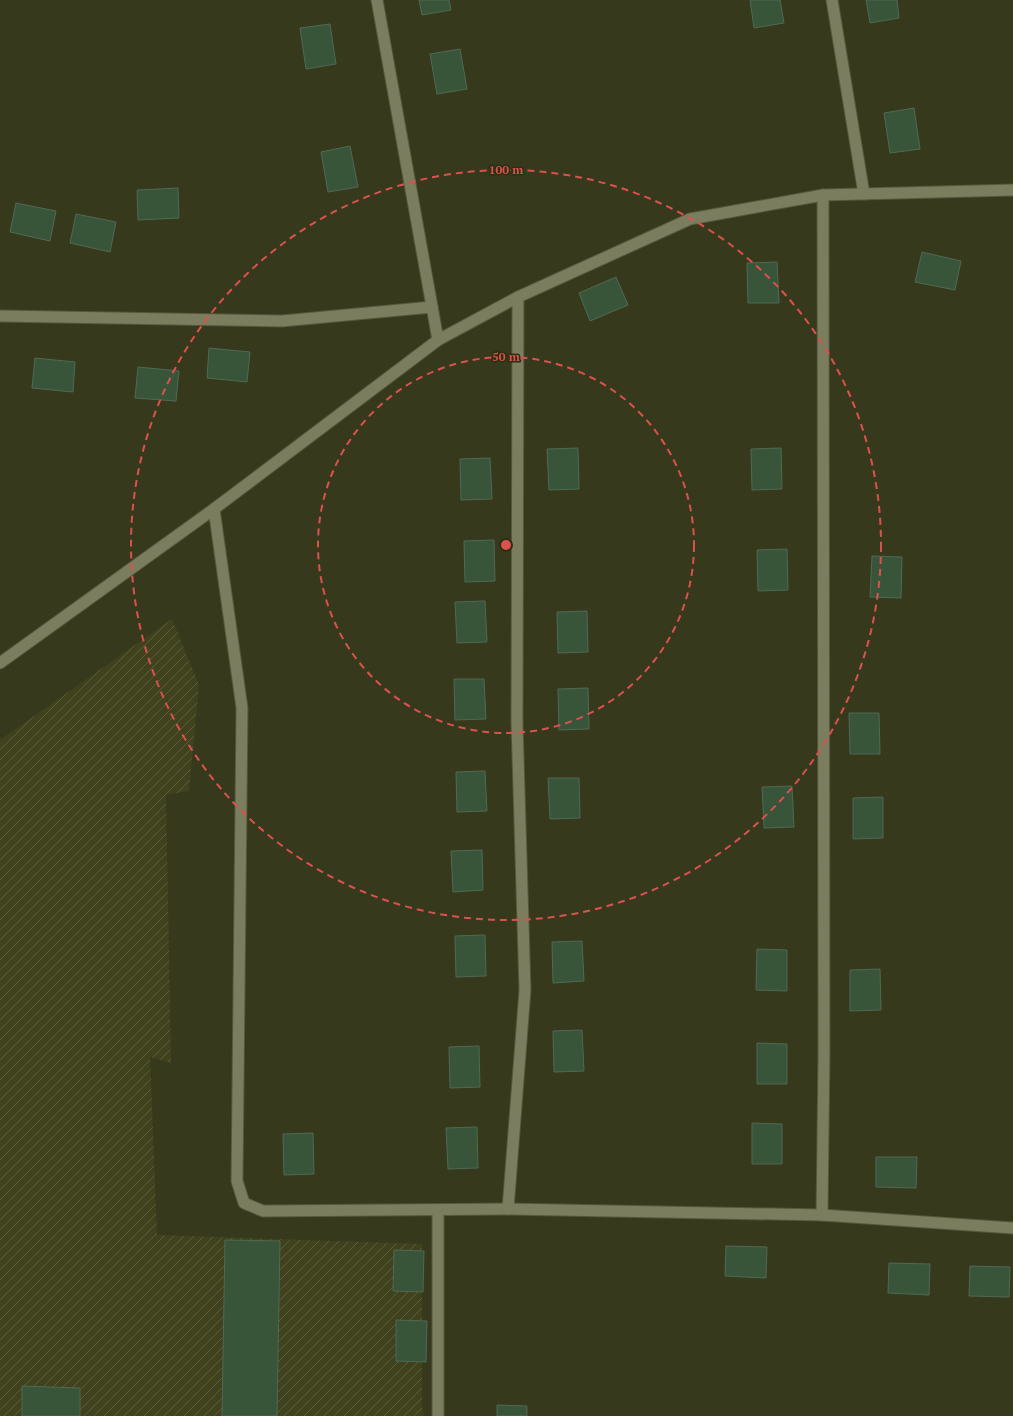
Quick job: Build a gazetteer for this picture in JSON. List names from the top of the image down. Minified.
{"rings":["100 m","50 m"]}
